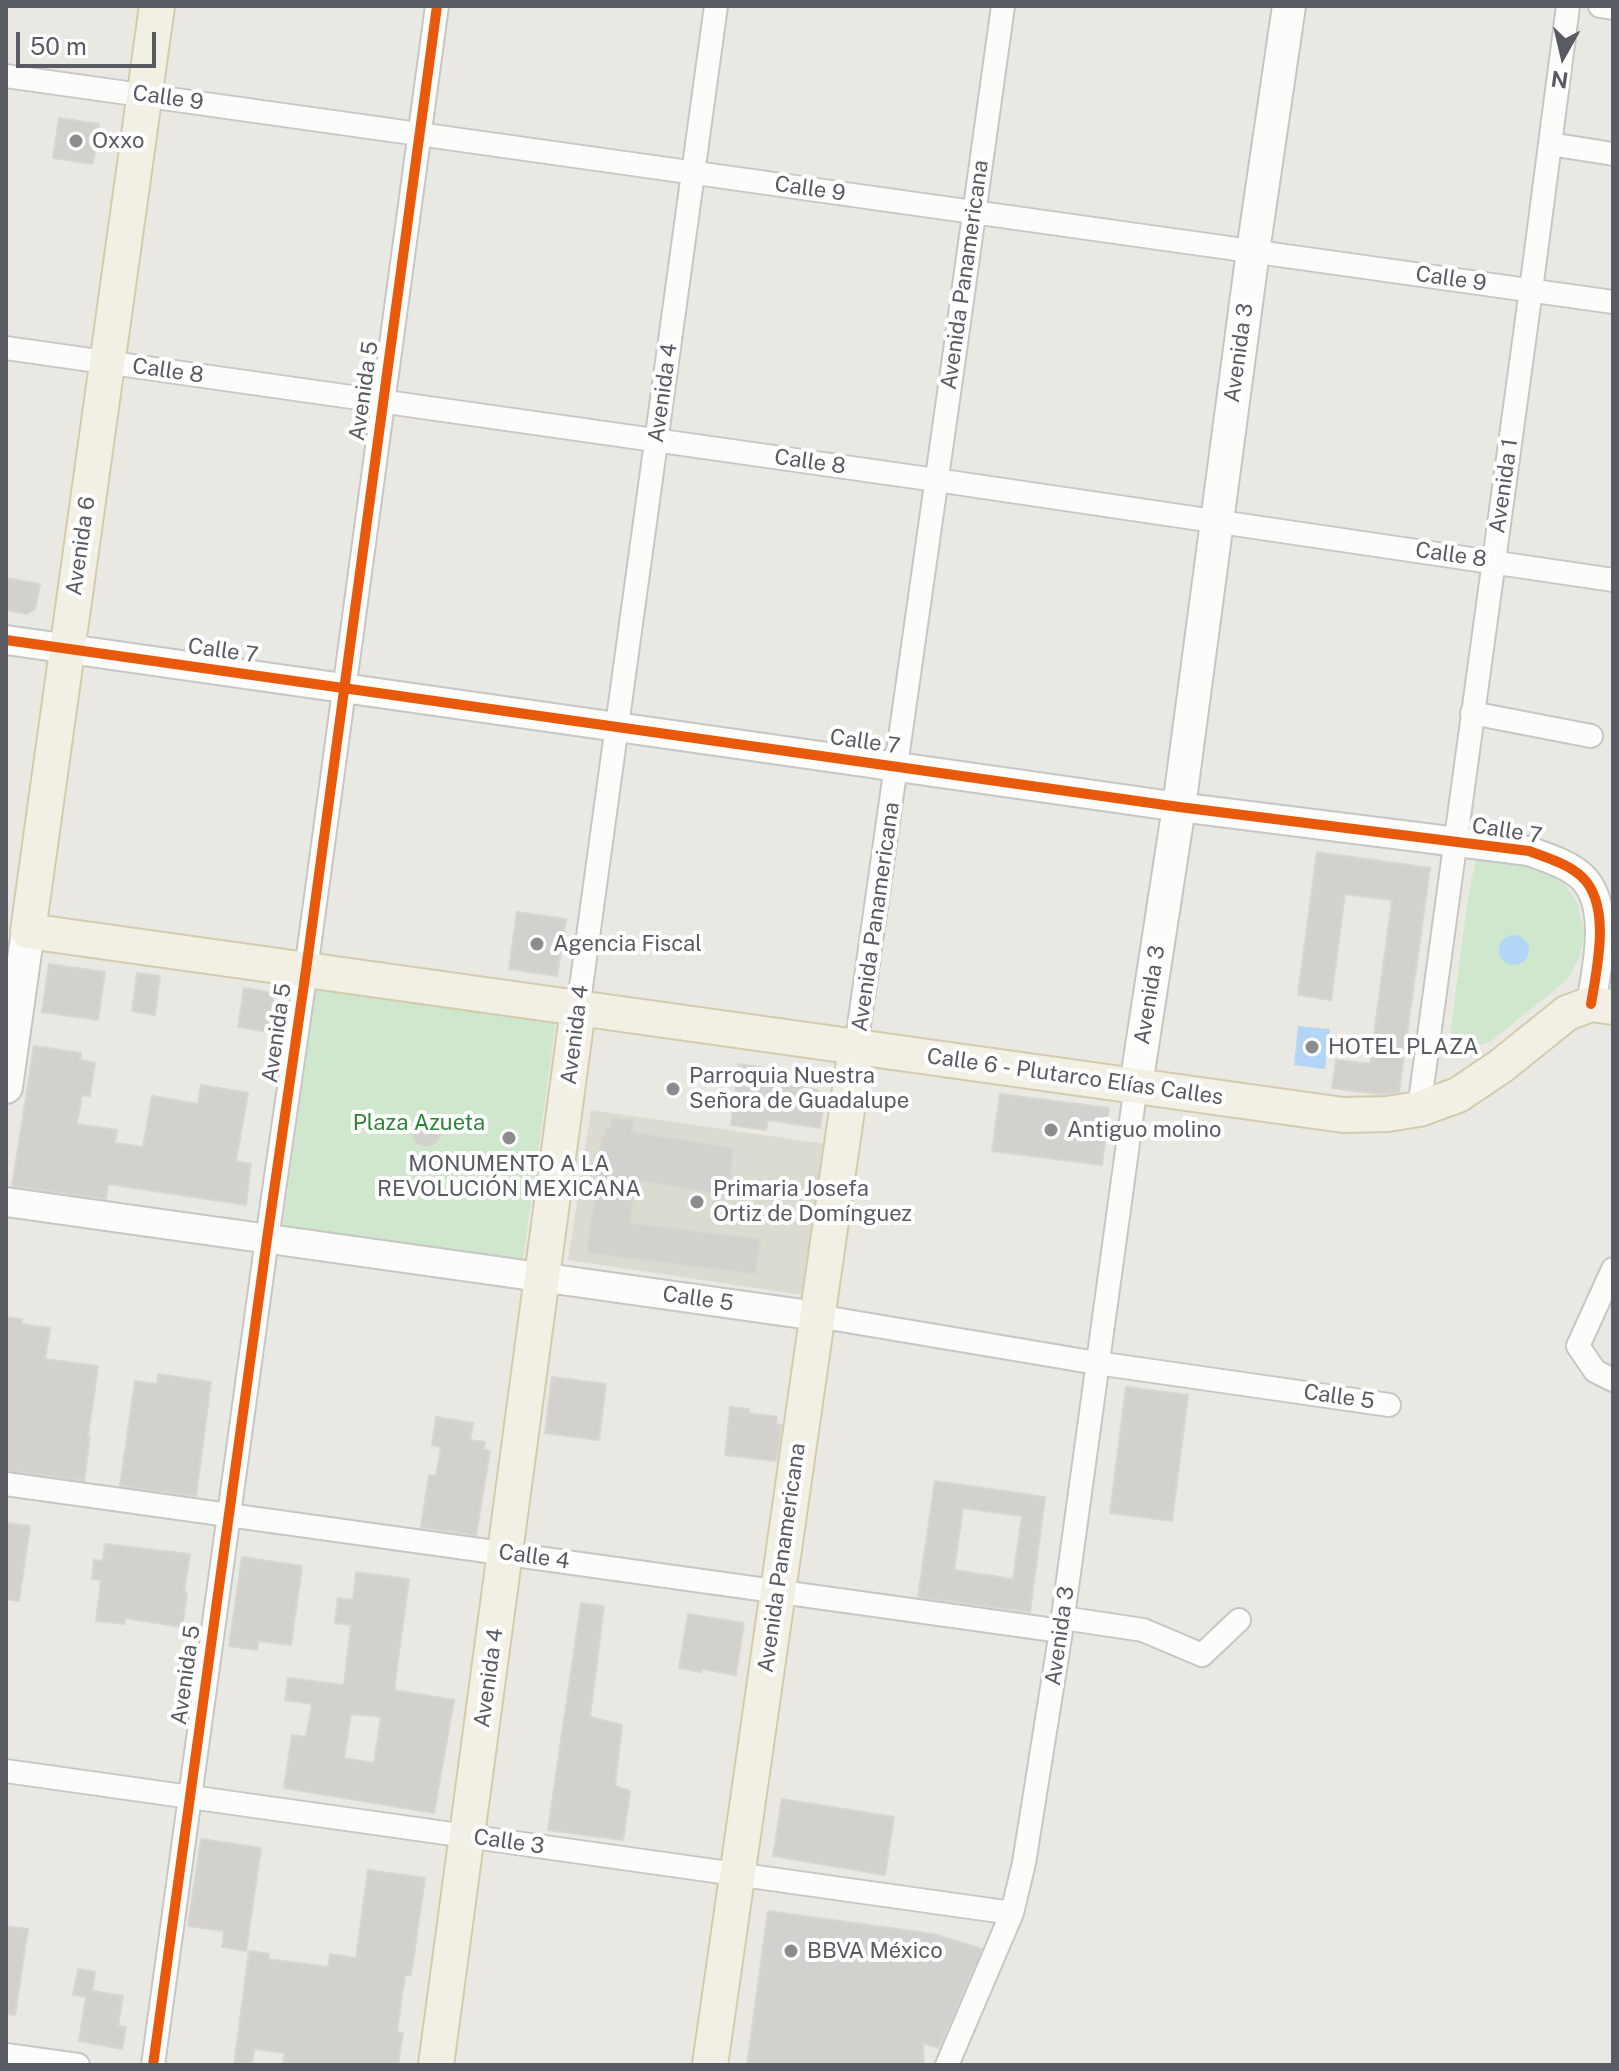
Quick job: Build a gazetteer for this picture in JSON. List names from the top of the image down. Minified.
{"streets":{"main road":["Avenida Panamericana","Avenida 3","Avenida 4","Avenida 6","Calle 6 - Plutarco Elías Calles"],"street":["Calle 9","Calle 8","Avenida 5","Avenida 1","Calle 7","Calle 5","Calle 4","Calle 3"]},"crossings":[["Calle 9","Avenida Panamericana"],["Calle 9","Avenida 3"],["Calle 9","Avenida 5"],["Calle 9","Avenida 4"],["Calle 9","Avenida 1"],["Calle 9","Avenida 6"],["Avenida Panamericana","Calle 8"],["Avenida Panamericana","Calle 7"],["Avenida Panamericana","Calle 6 - Plutarco Elías Calles"],["Avenida Panamericana","Calle 5"],["Avenida Panamericana","Calle 4"],["Avenida Panamericana","Calle 3"],["Avenida 3","Calle 8"],["Avenida 3","Calle 7"],["Avenida 3","Calle 6 - Plutarco Elías Calles"],["Avenida 3","Calle 5"],["Avenida 3","Calle 4"],["Avenida 3","Calle 3"],["Calle 8","Avenida 5"],["Calle 8","Avenida 4"],["Calle 8","Avenida 1"],["Calle 8","Avenida 6"],["Avenida 5","Calle 7"],["Avenida 5","Calle 6 - Plutarco Elías Calles"],["Avenida 5","Calle 5"],["Avenida 5","Calle 4"],["Avenida 5","Calle 3"],["Avenida 4","Calle 7"],["Avenida 4","Calle 6 - Plutarco Elías Calles"],["Avenida 4","Calle 5"],["Avenida 4","Calle 4"],["Avenida 4","Calle 3"],["Avenida 1","Calle 7"],["Avenida 1","Calle 6 - Plutarco Elías Calles"],["Avenida 6","Calle 7"],["Avenida 6","Calle 6 - Plutarco Elías Calles"],["Calle 7","Calle 6 - Plutarco Elías Calles"]],"parks":["Plaza Azueta"],"places":["Oxxo","Agencia Fiscal","HOTEL PLAZA","Parroquia Nuestra Señora de Guadalupe","Antiguo molino","MONUMENTO A LA REVOLUCIÓN MEXICANA","Primaria Josefa Ortiz de Domínguez","BBVA México"],"scale_bar":"50 m","north":"bottom"}
